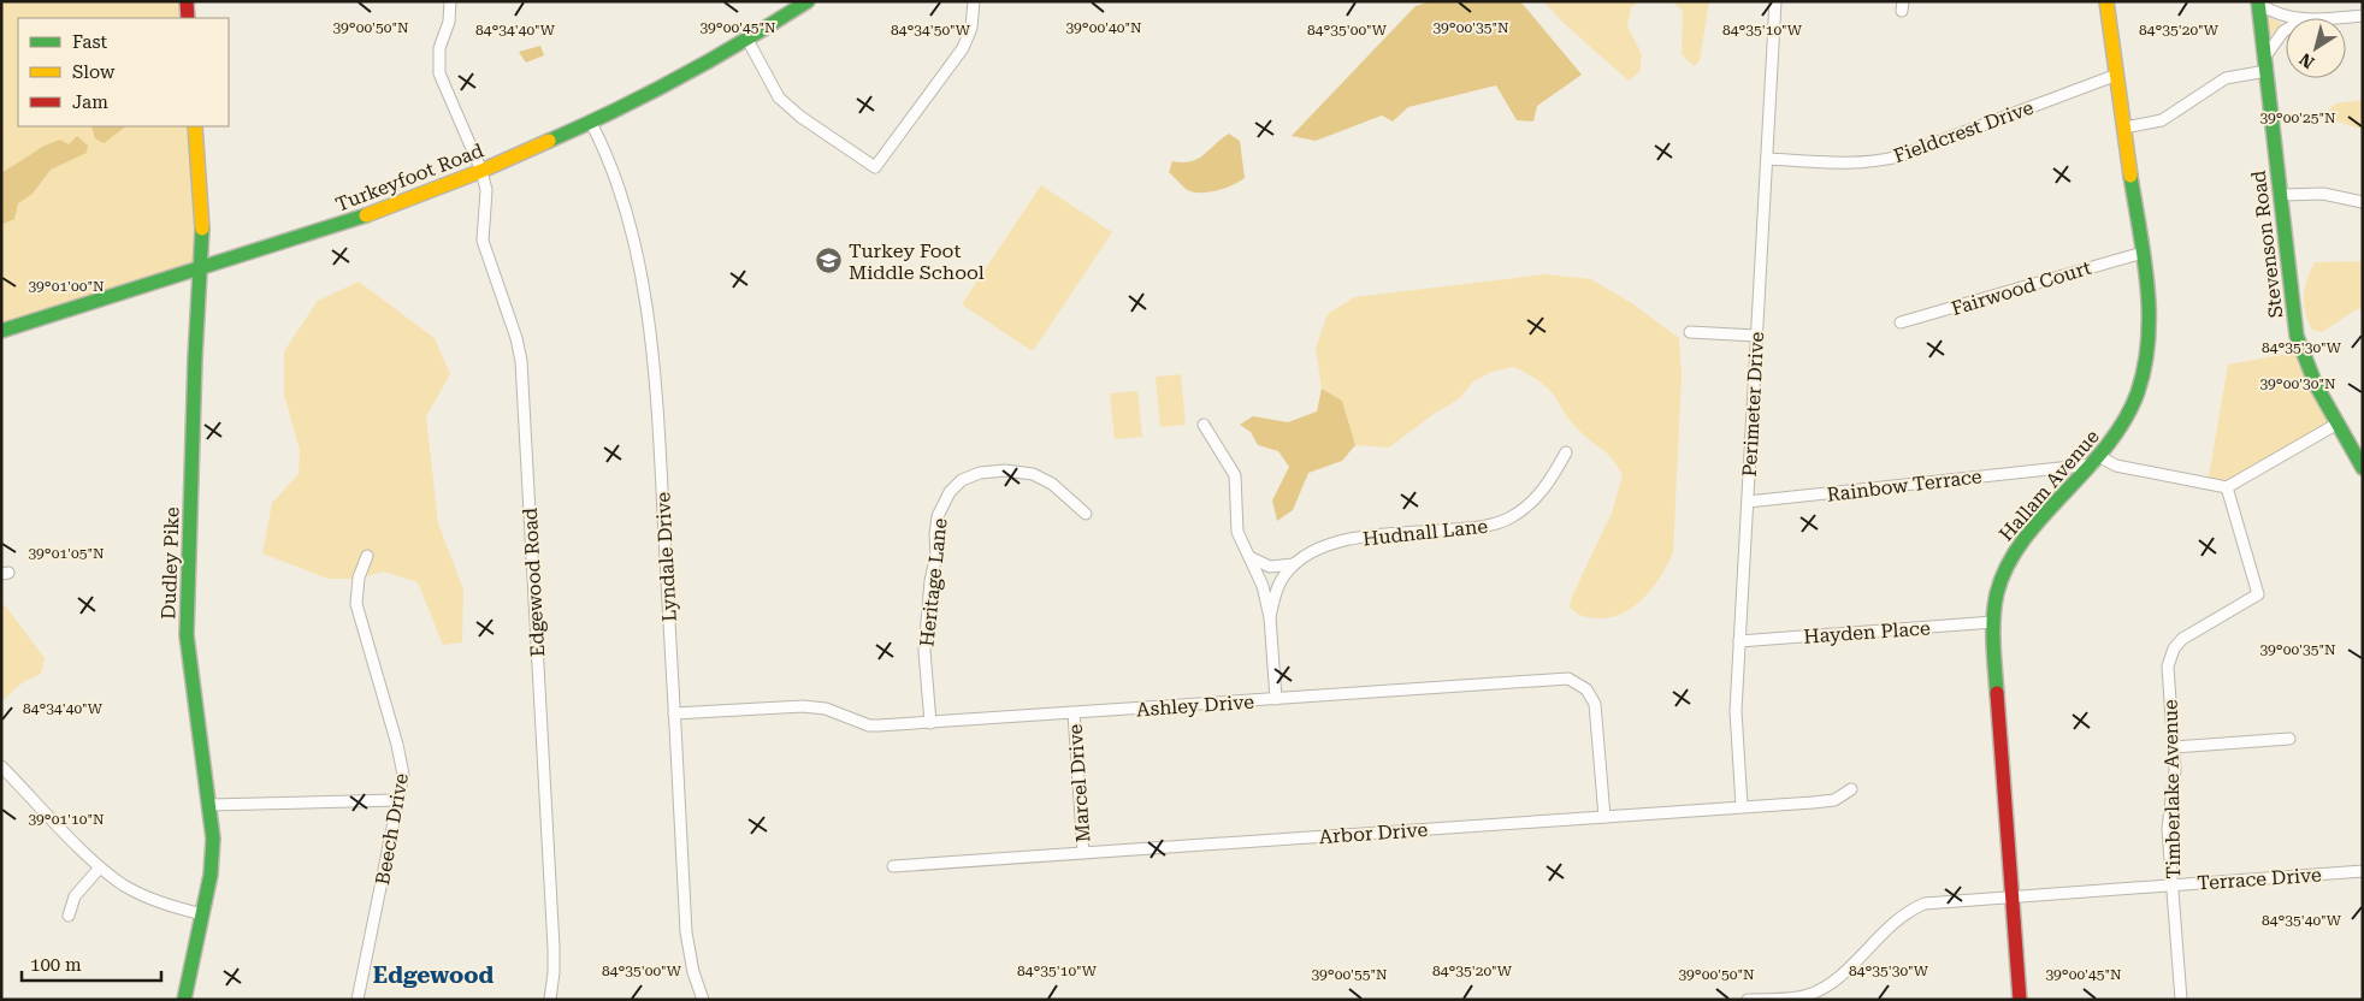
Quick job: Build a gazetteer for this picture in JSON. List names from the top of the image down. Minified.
{"streets":{"street":["Fieldcrest Drive","Turkeyfoot Road","Stevenson Road","Fairwood Court","Perimeter Drive","Rainbow Terrace","Hallam Avenue","Hudnall Lane","Lyndale Drive","Dudley Pike","Edgewood Road","Heritage Lane","Hayden Place","Ashley Drive","Marcel Drive","Timberlake Avenue","Beech Drive","Arbor Drive","Terrace Drive"]},"crossings":[["Fieldcrest Drive","Perimeter Drive"],["Fieldcrest Drive","Hallam Avenue"],["Turkeyfoot Road","Lyndale Drive"],["Turkeyfoot Road","Dudley Pike"],["Turkeyfoot Road","Edgewood Road"],["Fairwood Court","Hallam Avenue"],["Perimeter Drive","Rainbow Terrace"],["Perimeter Drive","Hayden Place"],["Perimeter Drive","Arbor Drive"],["Rainbow Terrace","Hallam Avenue"],["Rainbow Terrace","Timberlake Avenue"],["Hallam Avenue","Hayden Place"],["Hallam Avenue","Terrace Drive"],["Hudnall Lane","Ashley Drive"],["Lyndale Drive","Ashley Drive"],["Heritage Lane","Ashley Drive"],["Ashley Drive","Marcel Drive"],["Ashley Drive","Arbor Drive"],["Marcel Drive","Arbor Drive"],["Timberlake Avenue","Terrace Drive"]],"districts":["Edgewood"],"places":{"school or university":["Turkey Foot Middle School"]},"legend":["Fast","Slow","Jam"],"scale_bar":"100 m","north":"bottom left","coordinates":["39°00'50\"N","39°00'45\"N","39°00'40\"N","39°00'35\"N","84°34'40\"W","84°34'50\"W","84°35'00\"W","84°35'10\"W","84°35'20\"W","39°00'25\"N","39°01'00\"N","84°35'30\"W","39°00'30\"N","39°01'05\"N","39°01'10\"N","84°35'40\"W","39°00'55\"N"]}
